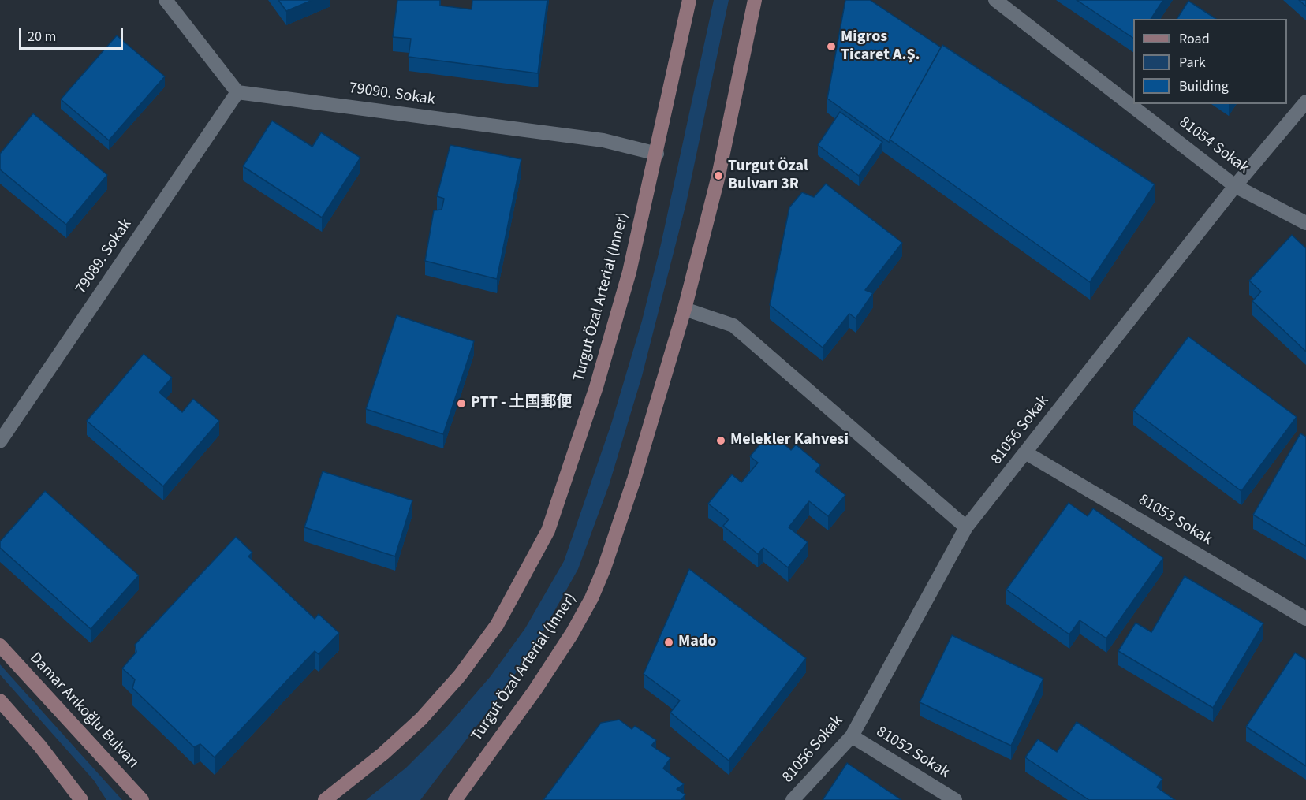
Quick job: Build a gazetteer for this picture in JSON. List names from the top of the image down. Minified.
{"streets":{"main road":["Turgut Özal Arterial (Inner)","Damar Arıkoğlu Bulvarı"],"street":["79090. Sokak","81054 Sokak","79089. Sokak","81056 Sokak","81053 Sokak","81052 Sokak"]},"crossings":[["79090. Sokak","79089. Sokak"],["79090. Sokak","Turgut Özal Arterial (Inner)"],["81054 Sokak","81056 Sokak"],["81056 Sokak","81053 Sokak"],["81056 Sokak","81052 Sokak"]],"places":["Migros Ticaret A.Ş.","Turgut Özal Bulvarı 3R","PTT - 土国郵便","Melekler Kahvesi","Mado"],"legend":["Road","Park","Building"],"scale_bar":"20 m"}
